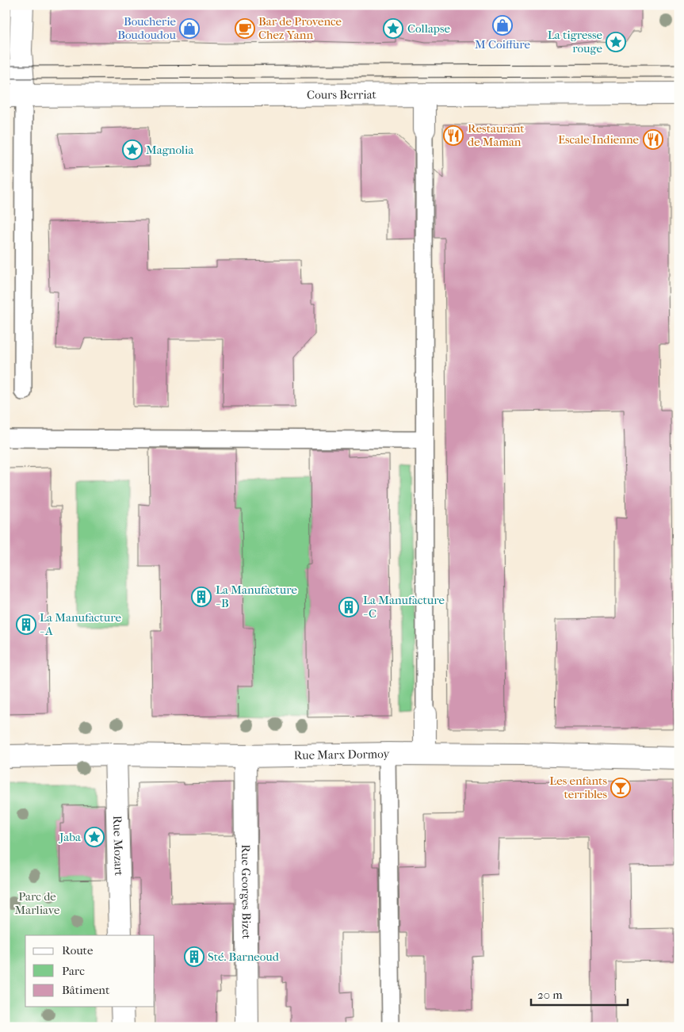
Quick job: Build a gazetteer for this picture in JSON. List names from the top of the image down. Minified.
{"streets":{"street":["Cours Berriat","Rue Marx Dormoy","Rue Mozart","Rue Georges Bizet"]},"crossings":[["Rue Marx Dormoy","Rue Mozart"],["Rue Marx Dormoy","Rue Georges Bizet"]],"parks":["Parc de Marliave"],"places":{"shop":["M Coiffure","Boucherie Boudoudou"],"cafe":["Bar de Provence Chez Yann"],"place":["Collapse","La tigresse rouge","Magnolia","Jaba"],"restaurant":["Restaurant de Maman","Escale Indienne"],"building":["La Manufacture - B","La Manufacture - C","La Manufacture - A","Sté. Barneoud"],"bar":["Les enfants terribles"]},"legend":["Route","Parc","Bâtiment"],"scale_bar":"20 m"}
